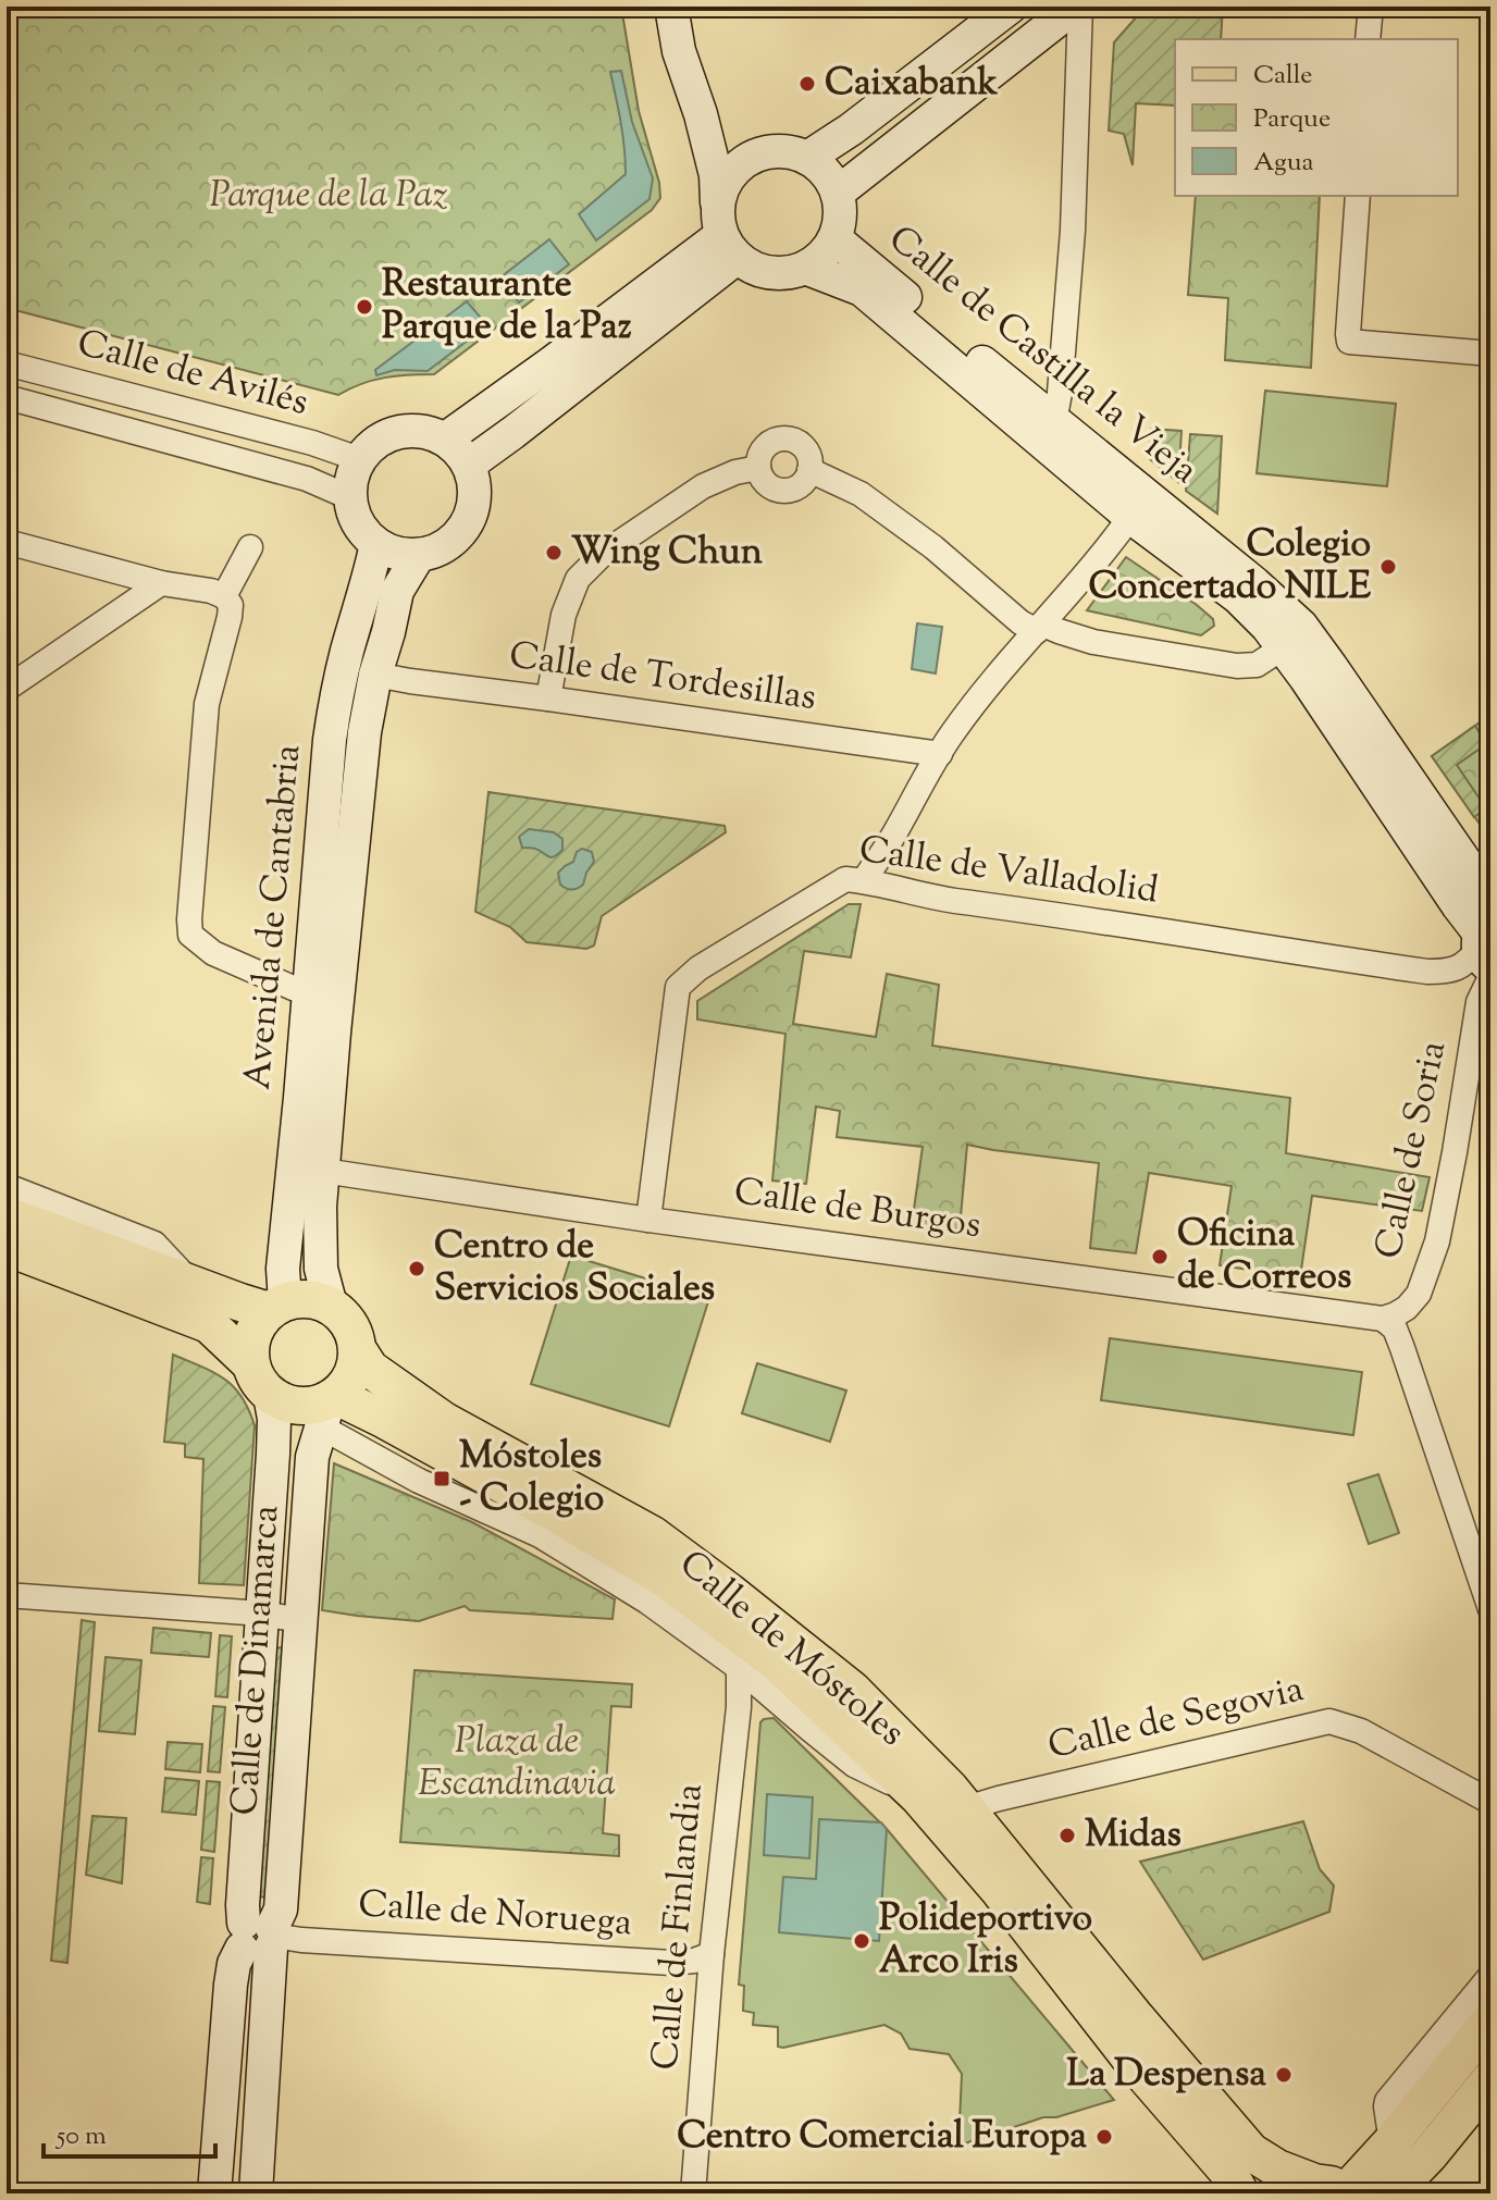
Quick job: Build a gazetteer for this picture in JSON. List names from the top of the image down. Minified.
{"streets":{"main road":["Calle de Castilla la Vieja","Avenida de Cantabria","Calle de Móstoles","Calle de Dinamarca"],"street":["Calle de Avilés","Calle de Tordesillas","Calle de Valladolid","Calle de Soria","Calle de Burgos","Calle de Segovia","Calle de Noruega","Calle de Finlandia"]},"crossings":[["Calle de Castilla la Vieja","Calle de Valladolid"],["Calle de Castilla la Vieja","Calle de Soria"],["Calle de Avilés","Avenida de Cantabria"],["Calle de Tordesillas","Avenida de Cantabria"],["Calle de Valladolid","Calle de Soria"],["Calle de Valladolid","Calle de Burgos"],["Avenida de Cantabria","Calle de Burgos"],["Avenida de Cantabria","Calle de Móstoles"],["Avenida de Cantabria","Calle de Dinamarca"],["Calle de Soria","Calle de Burgos"],["Calle de Móstoles","Calle de Dinamarca"],["Calle de Móstoles","Calle de Segovia"],["Calle de Móstoles","Calle de Finlandia"],["Calle de Dinamarca","Calle de Noruega"],["Calle de Noruega","Calle de Finlandia"]],"parks":["Parque de la Paz","Plaza de Escandinavia"],"places":{"other":["Caixabank","Restaurante Parque de la Paz","Wing Chun","Colegio Concertado NILE","Oficina de Correos","Centro de Servicios Sociales","Midas","Polideportivo Arco Iris","La Despensa","Centro Comercial Europa"],"transit":["Móstoles - Colegio"]},"legend":["Calle","Parque","Agua"],"scale_bar":"50 m"}
